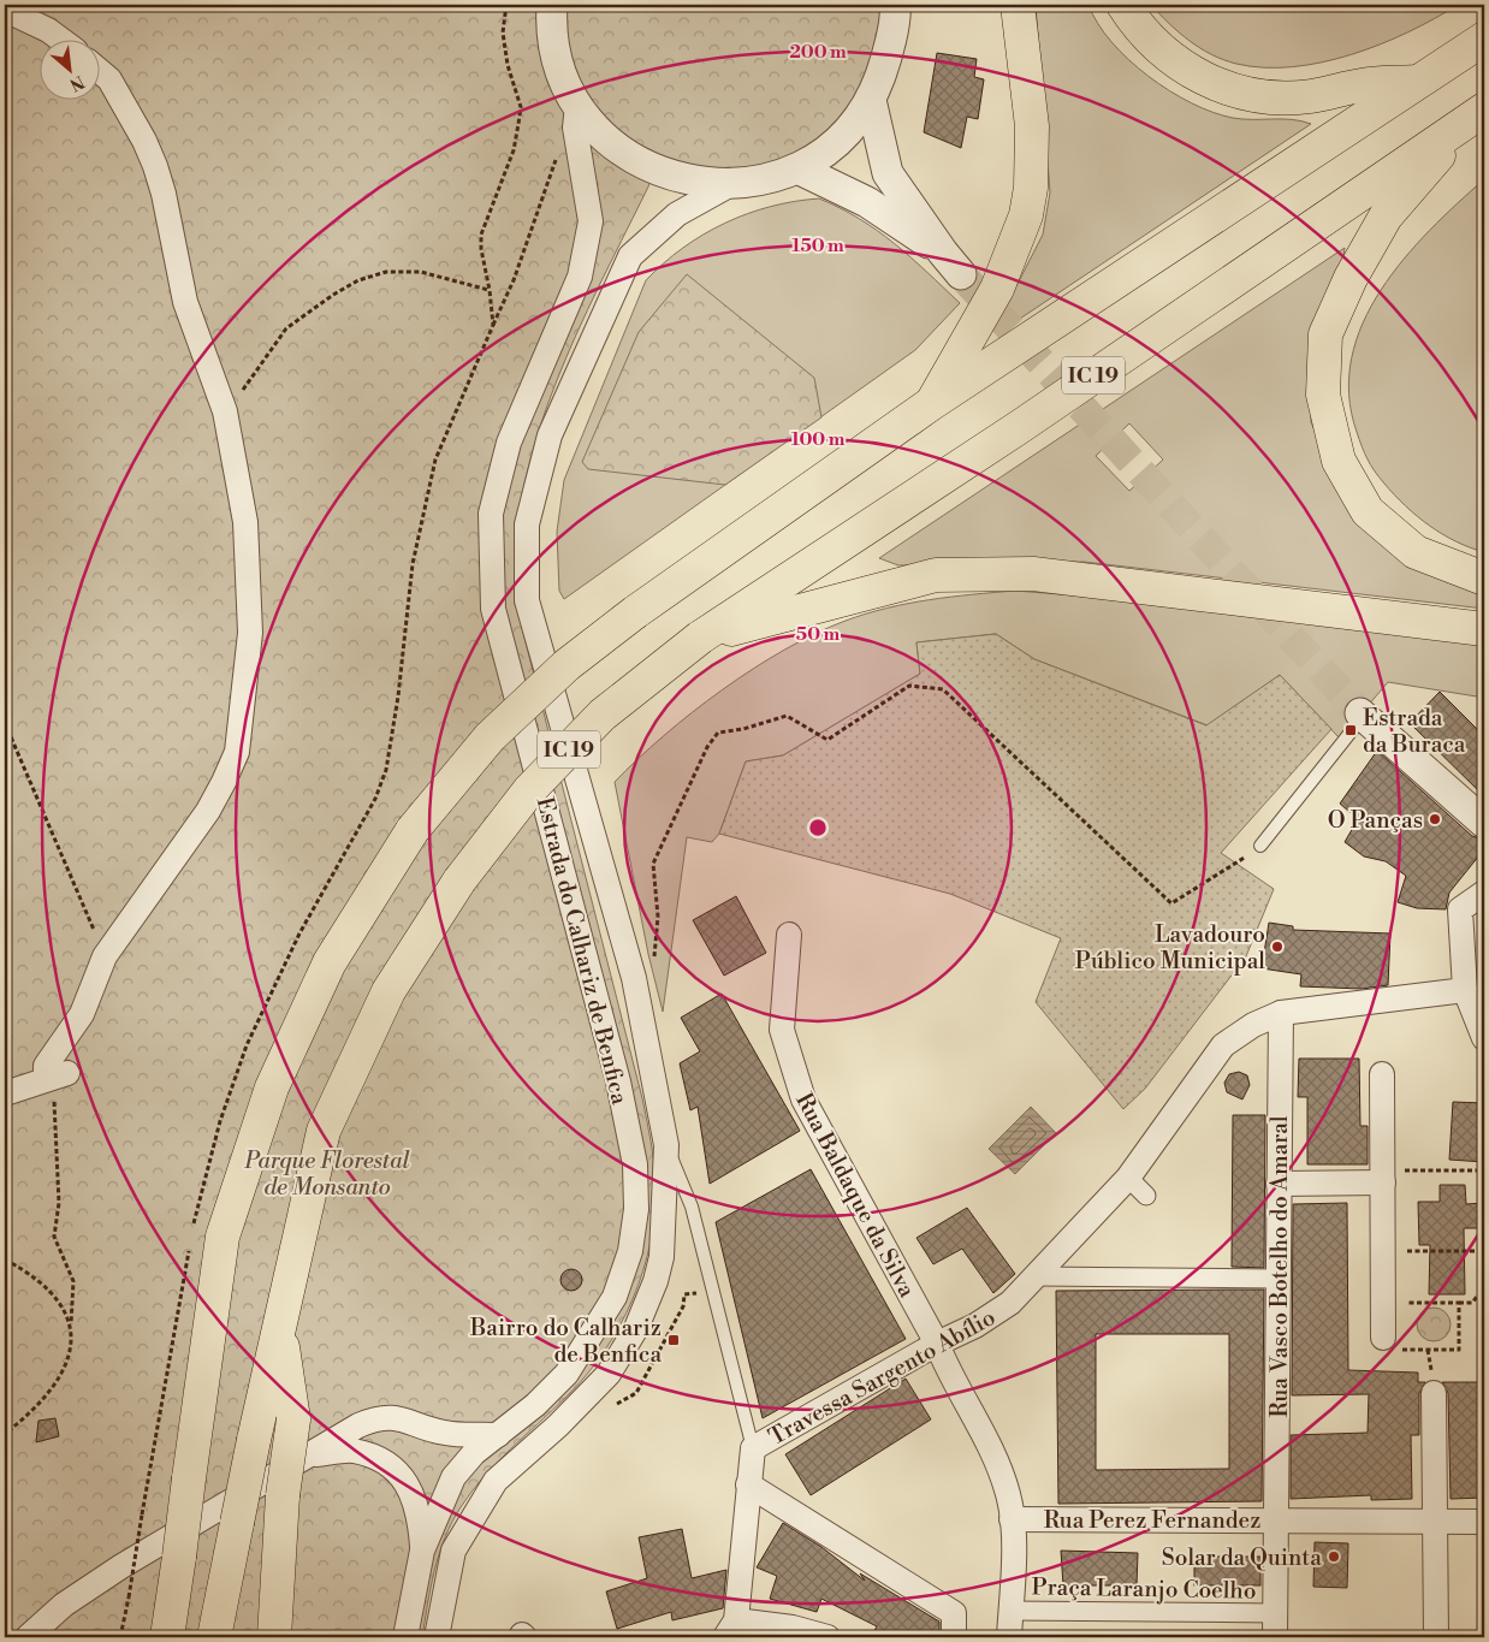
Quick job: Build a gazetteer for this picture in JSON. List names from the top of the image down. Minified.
{"streets":{"highway":["IC 19"],"street":["Estrada do Calhariz de Benfica","Rua Baldaque da Silva","Rua Vasco Botelho do Amaral","Travessa Sargento Abílio","Rua Perez Fernandez","Praça Laranjo Coelho"]},"crossings":[["Estrada do Calhariz de Benfica","Travessa Sargento Abílio"],["Rua Baldaque da Silva","Travessa Sargento Abílio"],["Rua Baldaque da Silva","Rua Perez Fernandez"],["Rua Vasco Botelho do Amaral","Travessa Sargento Abílio"],["Rua Vasco Botelho do Amaral","Rua Perez Fernandez"],["Rua Vasco Botelho do Amaral","Praça Laranjo Coelho"],["Travessa Sargento Abílio","Rua Perez Fernandez"]],"parks":["Parque Florestal de Monsanto"],"places":{"transit":["Estrada da Buraca","Bairro do Calhariz de Benfica"],"other":["O Panças","Lavadouro Público Municipal","Solar da Quinta"]},"north":"bottom right","rings":["200 m","150 m","100 m","50 m"]}
